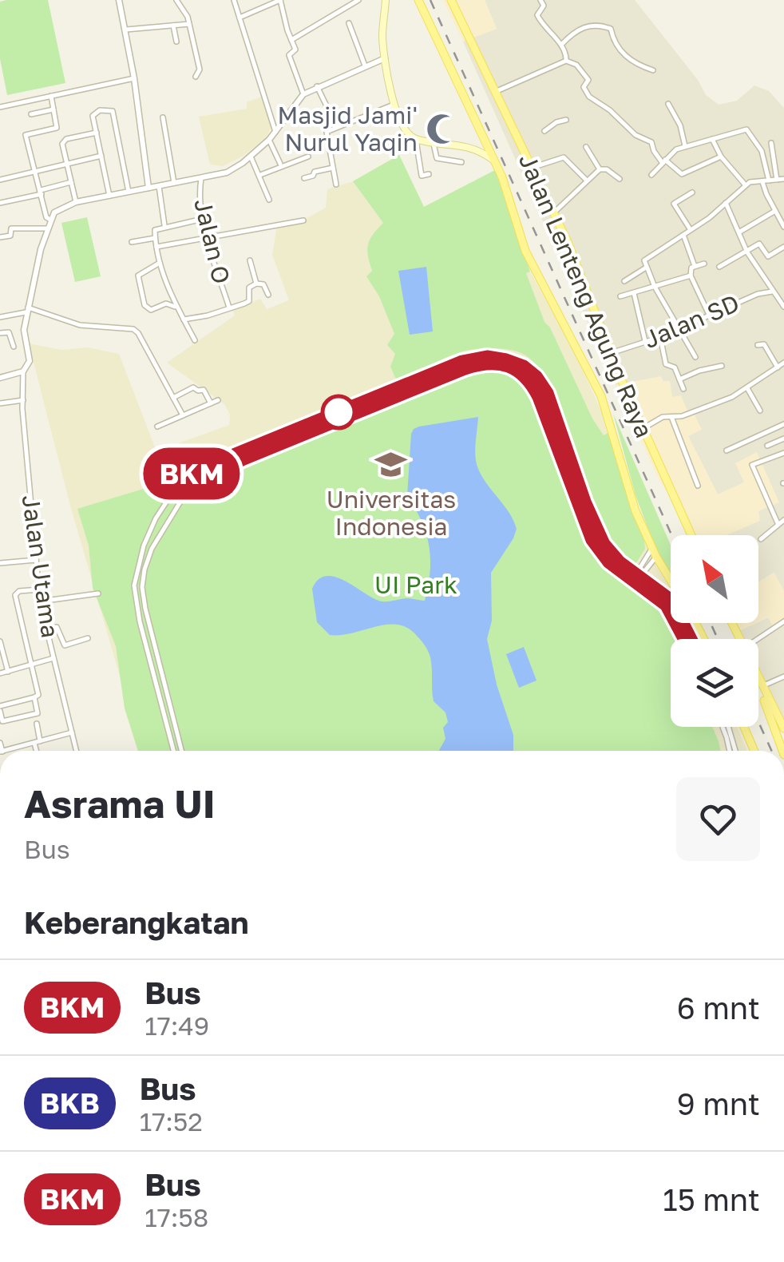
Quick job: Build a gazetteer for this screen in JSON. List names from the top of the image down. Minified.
{"streets":{"main road":["Jalan Lenteng Agung Raya"],"street":["Jalan O","Jalan SD","Jalan Utama"]},"crossings":[["Jalan Lenteng Agung Raya","Jalan SD"]],"parks":["UI Park"],"places":{"mosque":["Masjid Jami' Nurul Yaqin"],"school or university":["Universitas Indonesia"]},"lines":["bus line BKM"],"north":"top left","page":{"on_map":"BKM","heading":[["Asrama UI","Bus"],"Keberangkatan"],"list":[{"mark":"BKM","name":"Bus","note":"17:49","value":"6 mnt"},{"mark":"BKB","name":"Bus","note":"17:52","value":"9 mnt"},{"mark":"BKM","name":"Bus","note":"17:58","value":"15 mnt"}]}}
